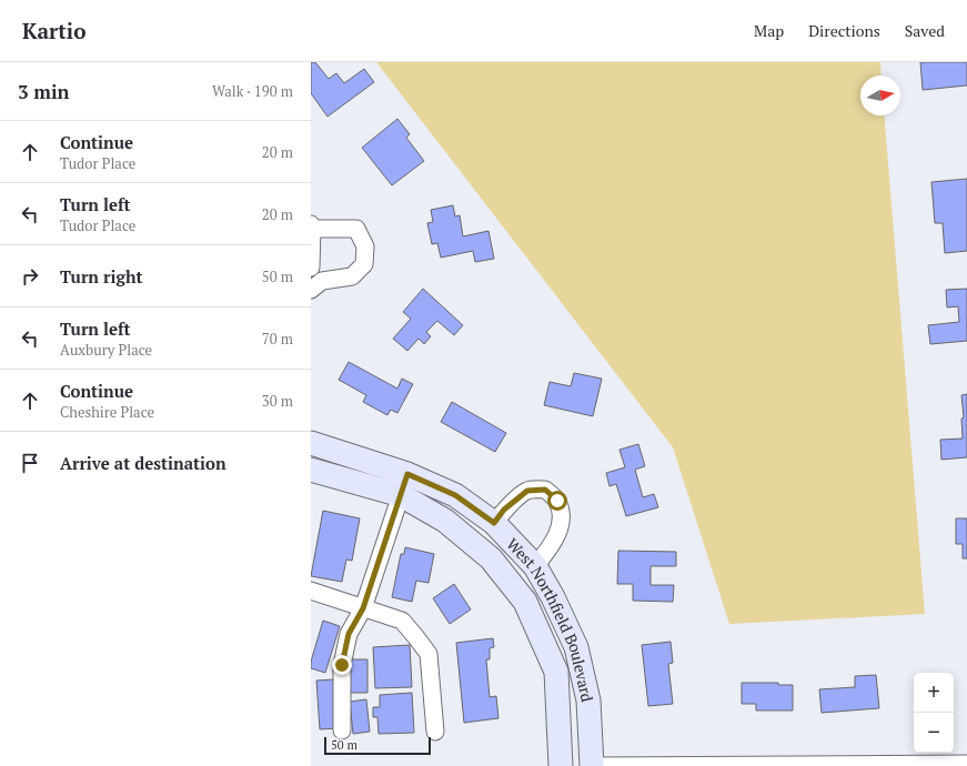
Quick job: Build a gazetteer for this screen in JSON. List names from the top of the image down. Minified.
{"streets":{"main road":["West Northfield Boulevard"]},"scale_bar":"50 m","north":"right","page":{"header":"Kartio","nav":["Map","Directions","Saved"],"heading":["3 min","Walk · 190 m"],"list":[["Continue","Tudor Place","20 m"],["Turn left","Tudor Place","20 m"],["Turn right","50 m"],["Turn left","Auxbury Place","70 m"],["Continue","Cheshire Place","30 m"],"Arrive at destination"],"map_buttons":["+","−"],"scale":"50 m"}}
